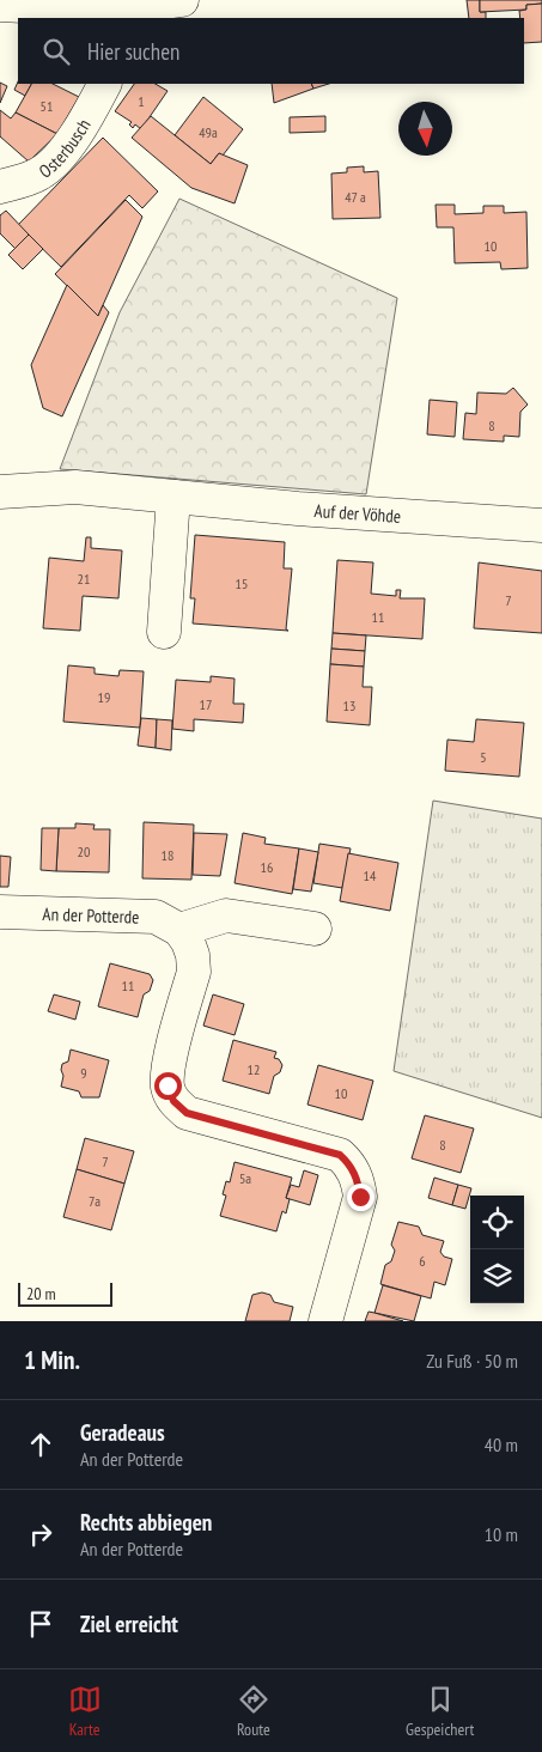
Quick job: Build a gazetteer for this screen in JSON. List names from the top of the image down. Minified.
{"streets":{"street":["Osterbusch","Auf der Vöhde","An der Potterde"]},"house_numbers":["1","51","49a","47 a","10","8","21","15","7","11","19","17","13","5","20","18","16","14","11","12","9","10","8","7","5a","7a","6"],"scale_bar":"20 m","north":"bottom","page":{"search":"Hier suchen","scale":"20 m","heading":["1 Min.","Zu Fuß · 50 m"],"list":[["Geradeaus","An der Potterde","40 m"],["Rechts abbiegen","An der Potterde","10 m"],"Ziel erreicht"],"nav":["Karte","Route","Gespeichert"]}}
